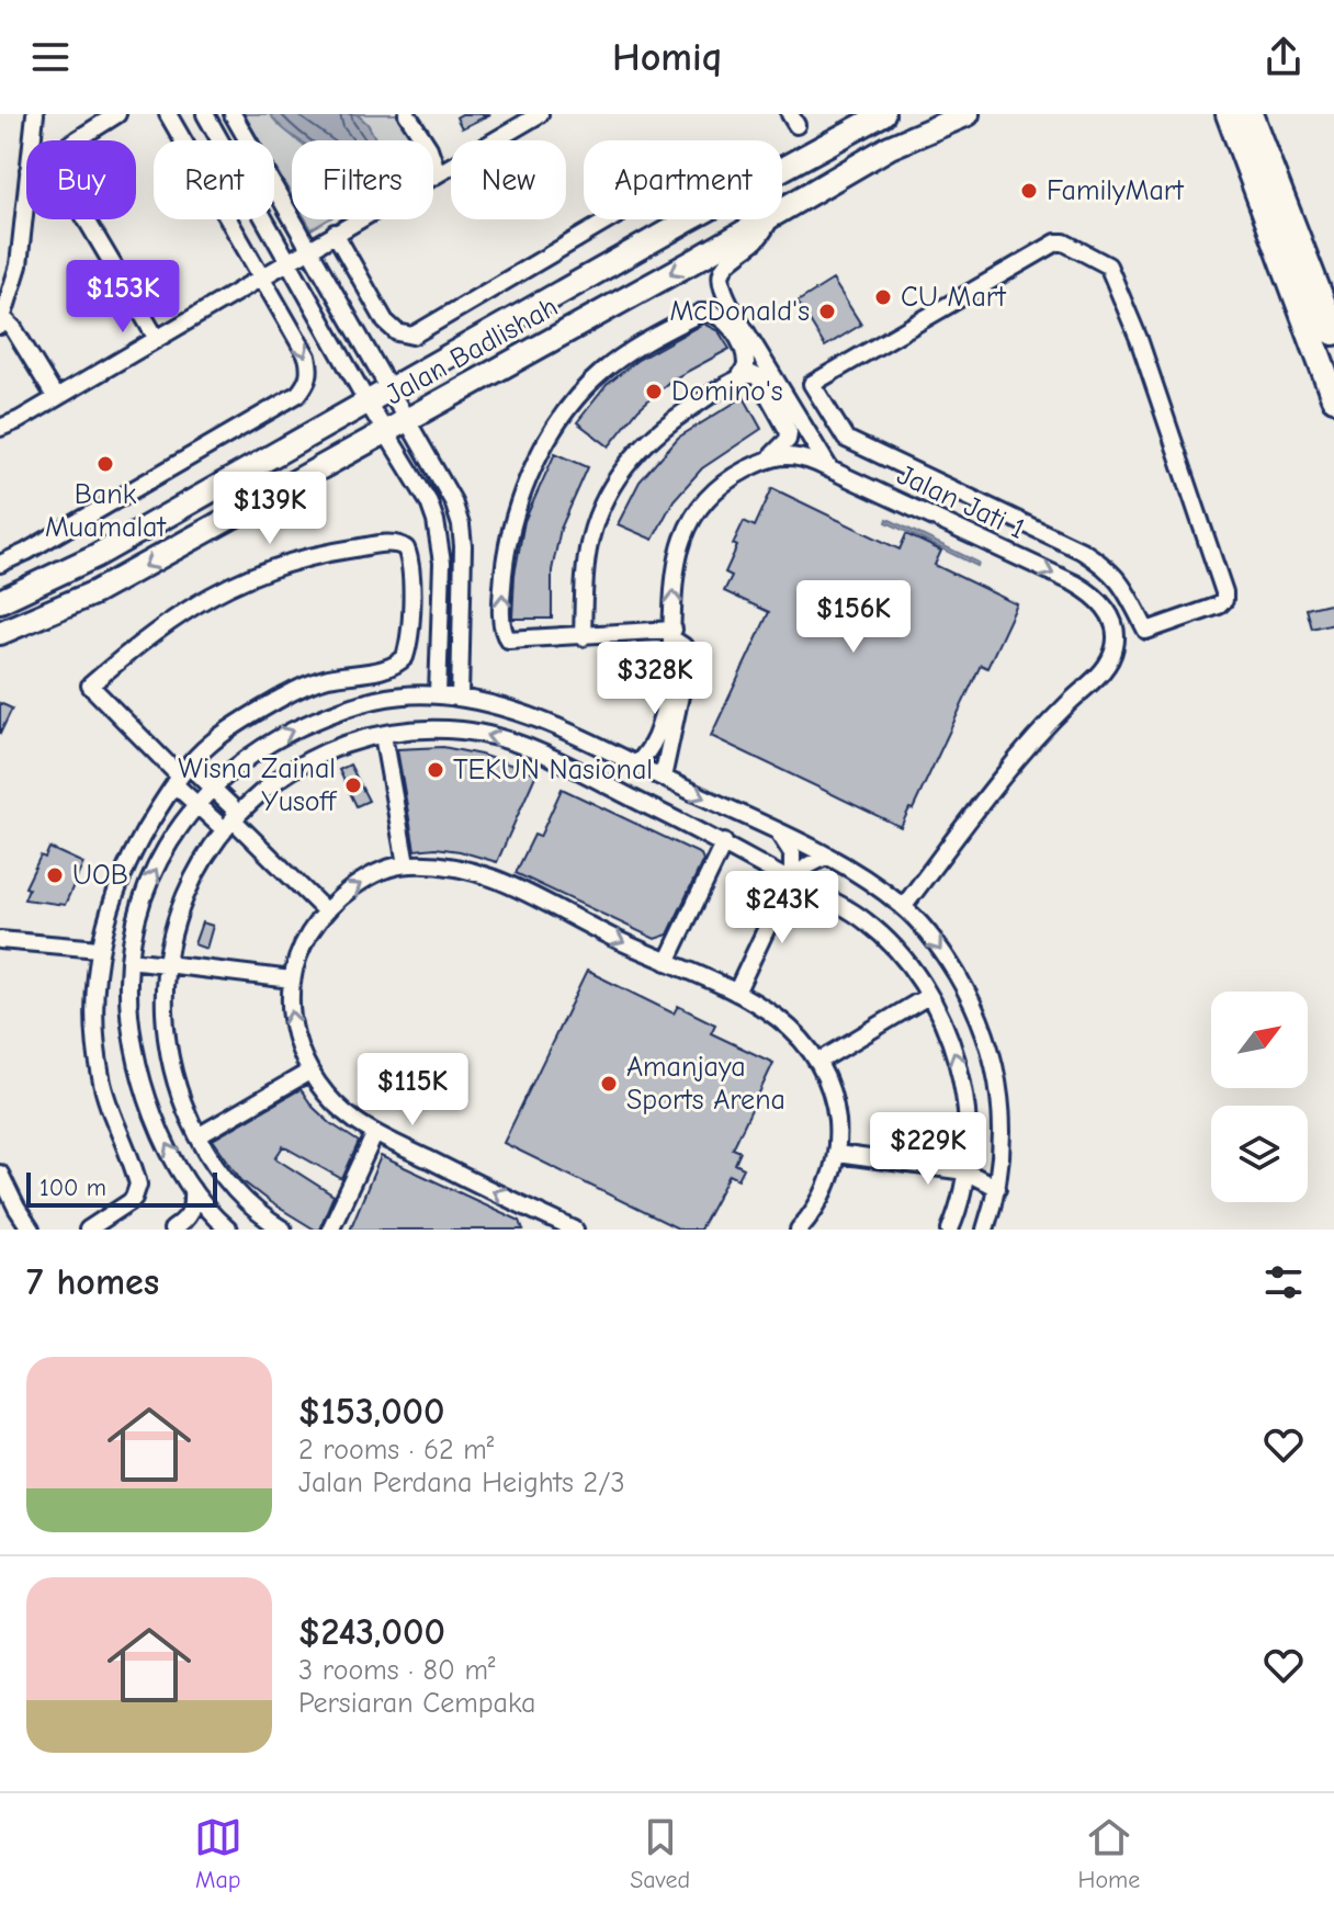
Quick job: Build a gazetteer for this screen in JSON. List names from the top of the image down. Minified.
{"streets":{"main road":["Jalan Badlishah"],"street":["Jalan Jati 1"]},"one_way":["Jalan Jati 1"],"places":["FamilyMart","CU Mart","McDonald's","Domino's","Bank Muamalat","TEKUN Nasional","Wisna Zainal Yusoff","UOB","Amanjaya Sports Arena"],"scale_bar":"100 m","north":"top right","page":{"header":"Homiq","chip":["Buy","Rent","Filters","New","Apartment"],"price":["$153K","$139K","$156K","$328K","$243K","$115K","$229K"],"scale":"100 m","heading":"7 homes","list":[{"name":"$153,000","note":"2 rooms · 62 m² · Jalan Perdana Heights 2/3"},{"name":"$243,000","note":"3 rooms · 80 m² · Persiaran Cempaka"}],"tabs":["Map","Saved","Home"]}}
